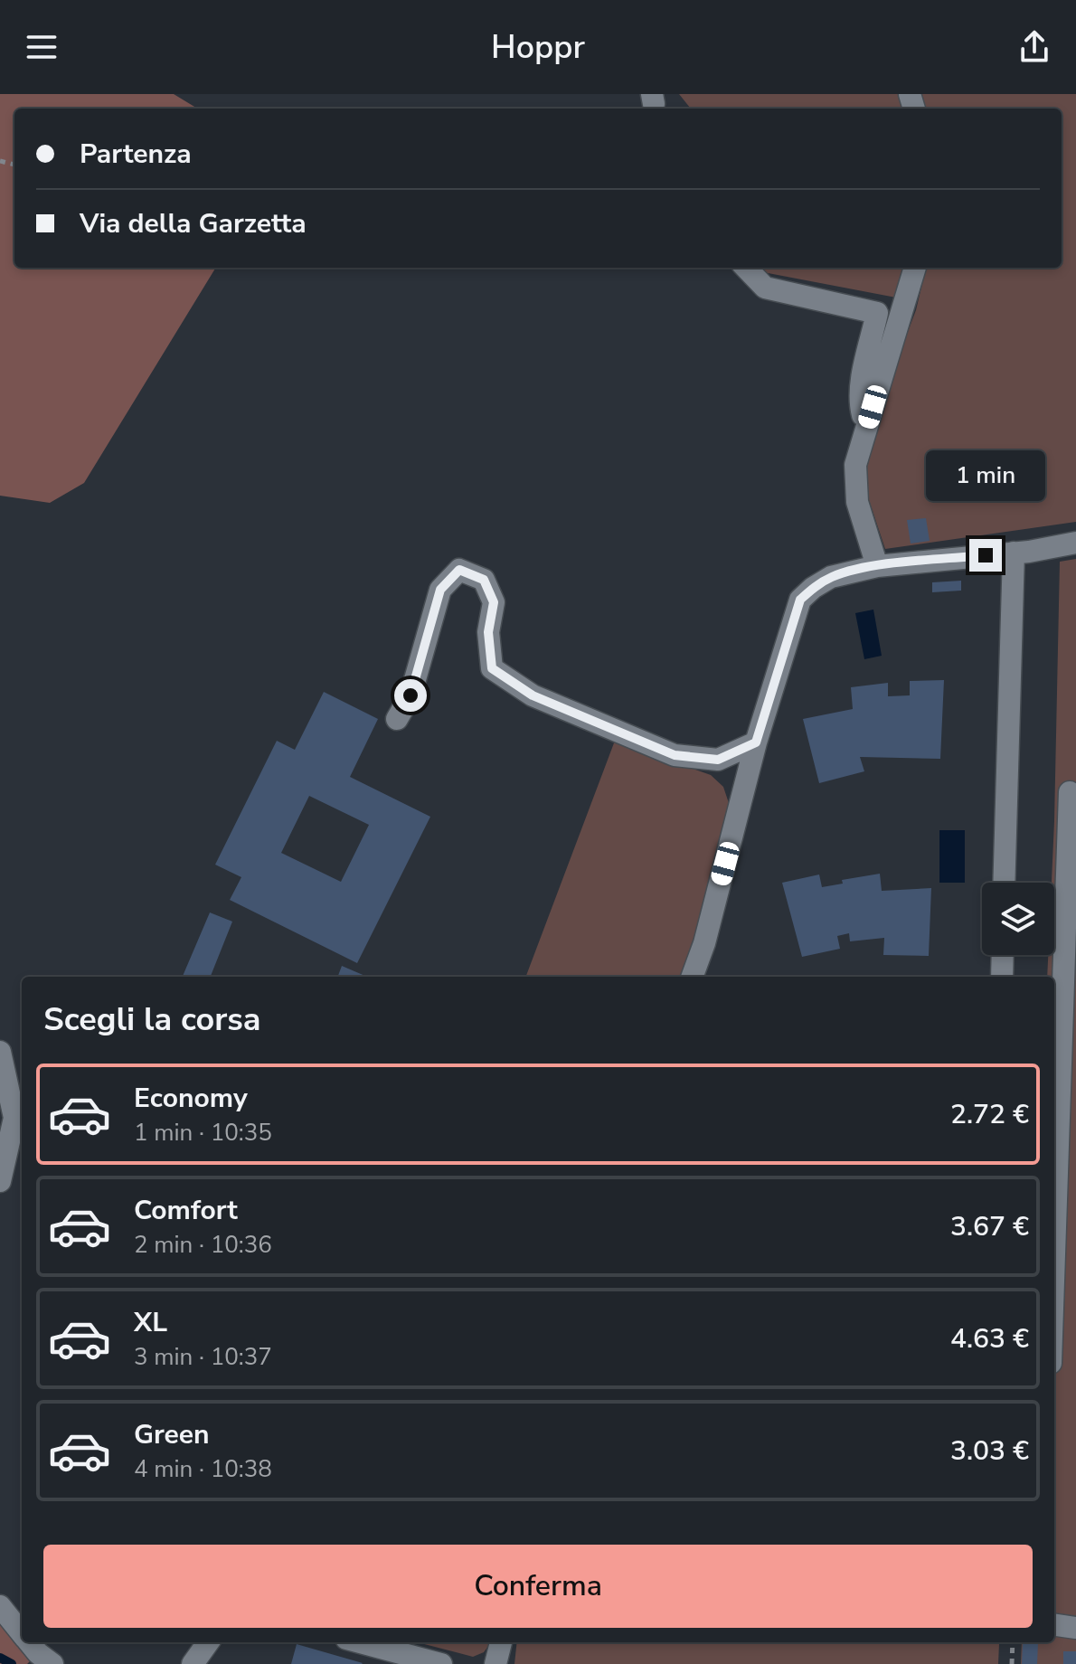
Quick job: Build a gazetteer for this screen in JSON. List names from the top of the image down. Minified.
{"page":{"header":"Hoppr","banner":["Partenza","Via della Garzetta"],"bubble":"1 min","heading":"Scegli la corsa","list":[{"name":"Economy","note":"1 min · 10:35","value":"2.72 €"},{"name":"Comfort","note":"2 min · 10:36","value":"3.67 €"},{"name":"XL","note":"3 min · 10:37","value":"4.63 €"},{"name":"Green","note":"4 min · 10:38","value":"3.03 €"}],"buttons":"Conferma"}}
